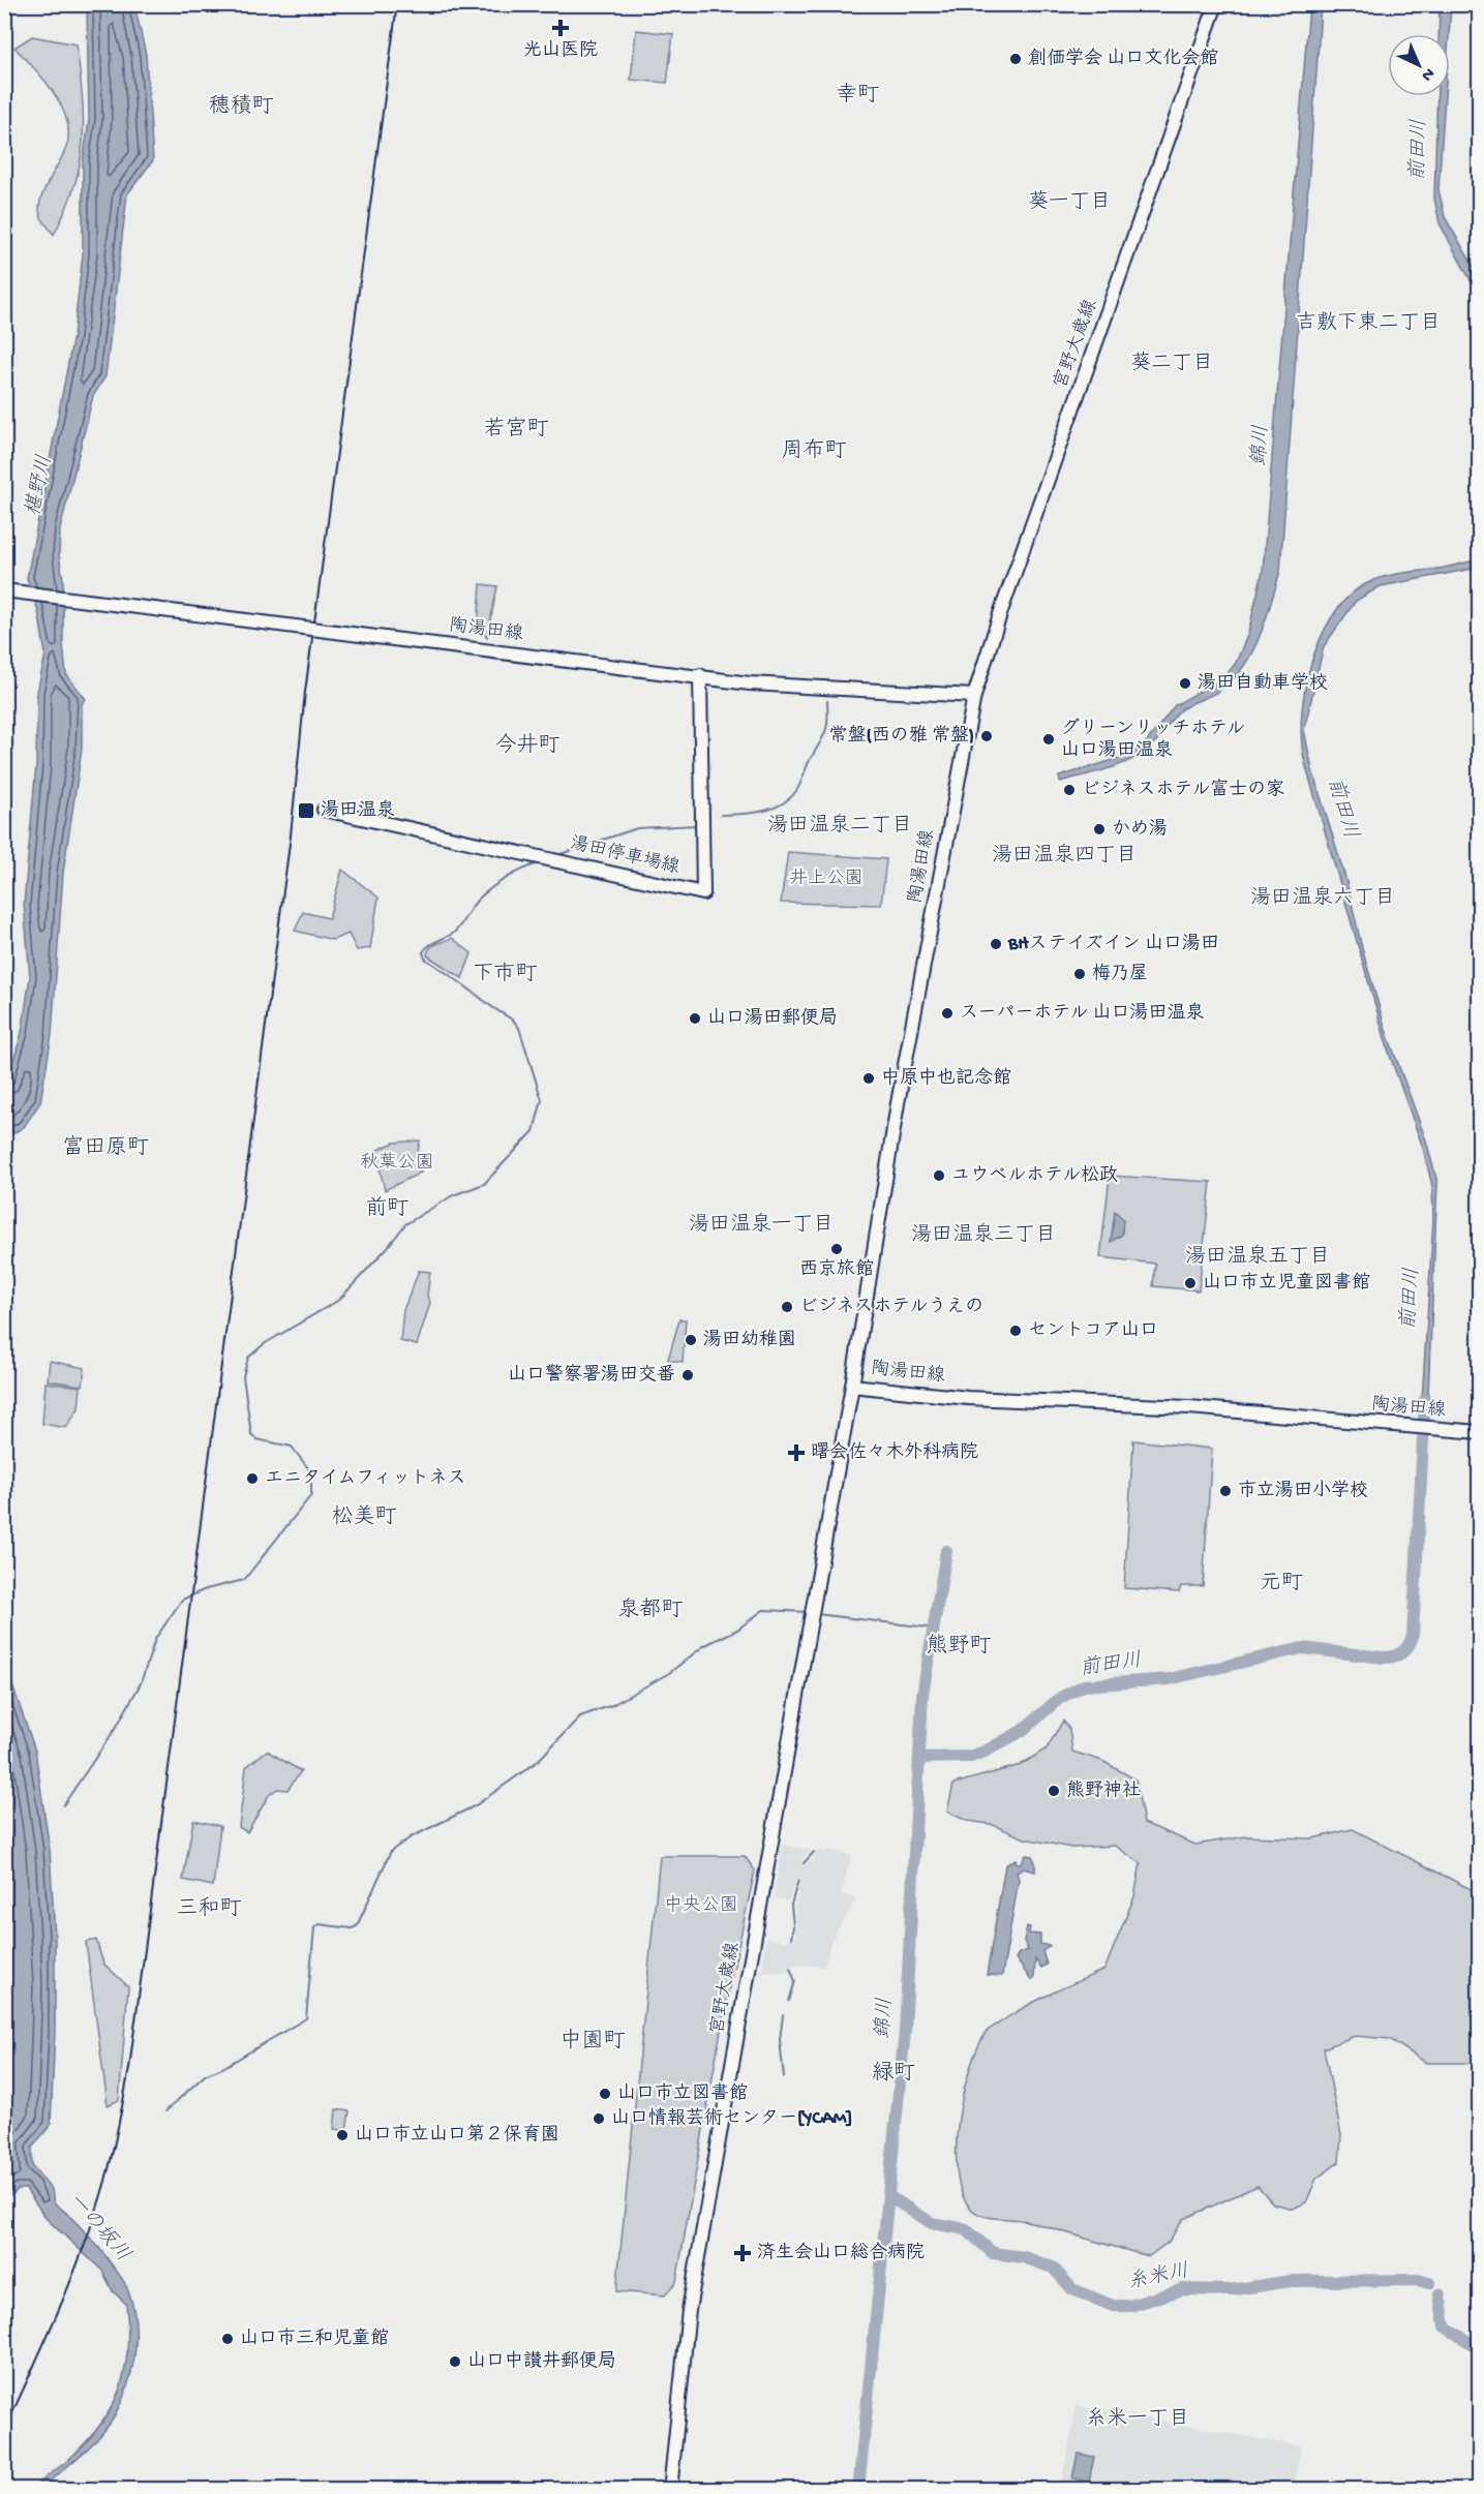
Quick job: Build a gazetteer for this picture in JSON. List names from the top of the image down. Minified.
{"streets":{"main road":["宮野大歳線","陶湯田線","湯田停車場線"]},"crossings":[["宮野大歳線","陶湯田線"],["陶湯田線","湯田停車場線"]],"districts":["幸町","穂積町","葵一丁目","吉敷下東二丁目","葵二丁目","若宮町","周布町","今井町","湯田温泉二丁目","湯田温泉四丁目","湯田温泉六丁目","下市町","富田原町","前町","湯田温泉一丁目","湯田温泉三丁目","湯田温泉五丁目","松美町","元町","泉都町","熊野町","三和町","中園町","緑町","糸米一丁目"],"water":["前田川","錦川","椹野川","一の坂川","糸米川"],"parks":["井上公園","秋葉公園","中央公園"],"places":{"health":["光山医院","曙会佐々木外科病院","済生会山口総合病院"],"other":["創価学会 山口文化会館","湯田自動車学校","常盤(西の雅 常盤)","グリーンリッチホテル 山口湯田温泉","ビジネスホテル富士の家","かめ湯","BHステイズイン 山口湯田","梅乃屋","スーパーホテル 山口湯田温泉","山口湯田郵便局","中原中也記念館","ユウベルホテル松政","西京旅館","山口市立児童図書館","ビジネスホテルうえの","セントコア山口","湯田幼稚園","山口警察署湯田交番","エニタイムフィットネス","市立湯田小学校","熊野神社","山口市立図書館","山口情報芸術センター[YCAM]","山口市立山口第２保育園","山口市三和児童館","山口中讃井郵便局"],"transit":["湯田温泉"]},"north":"bottom right"}
